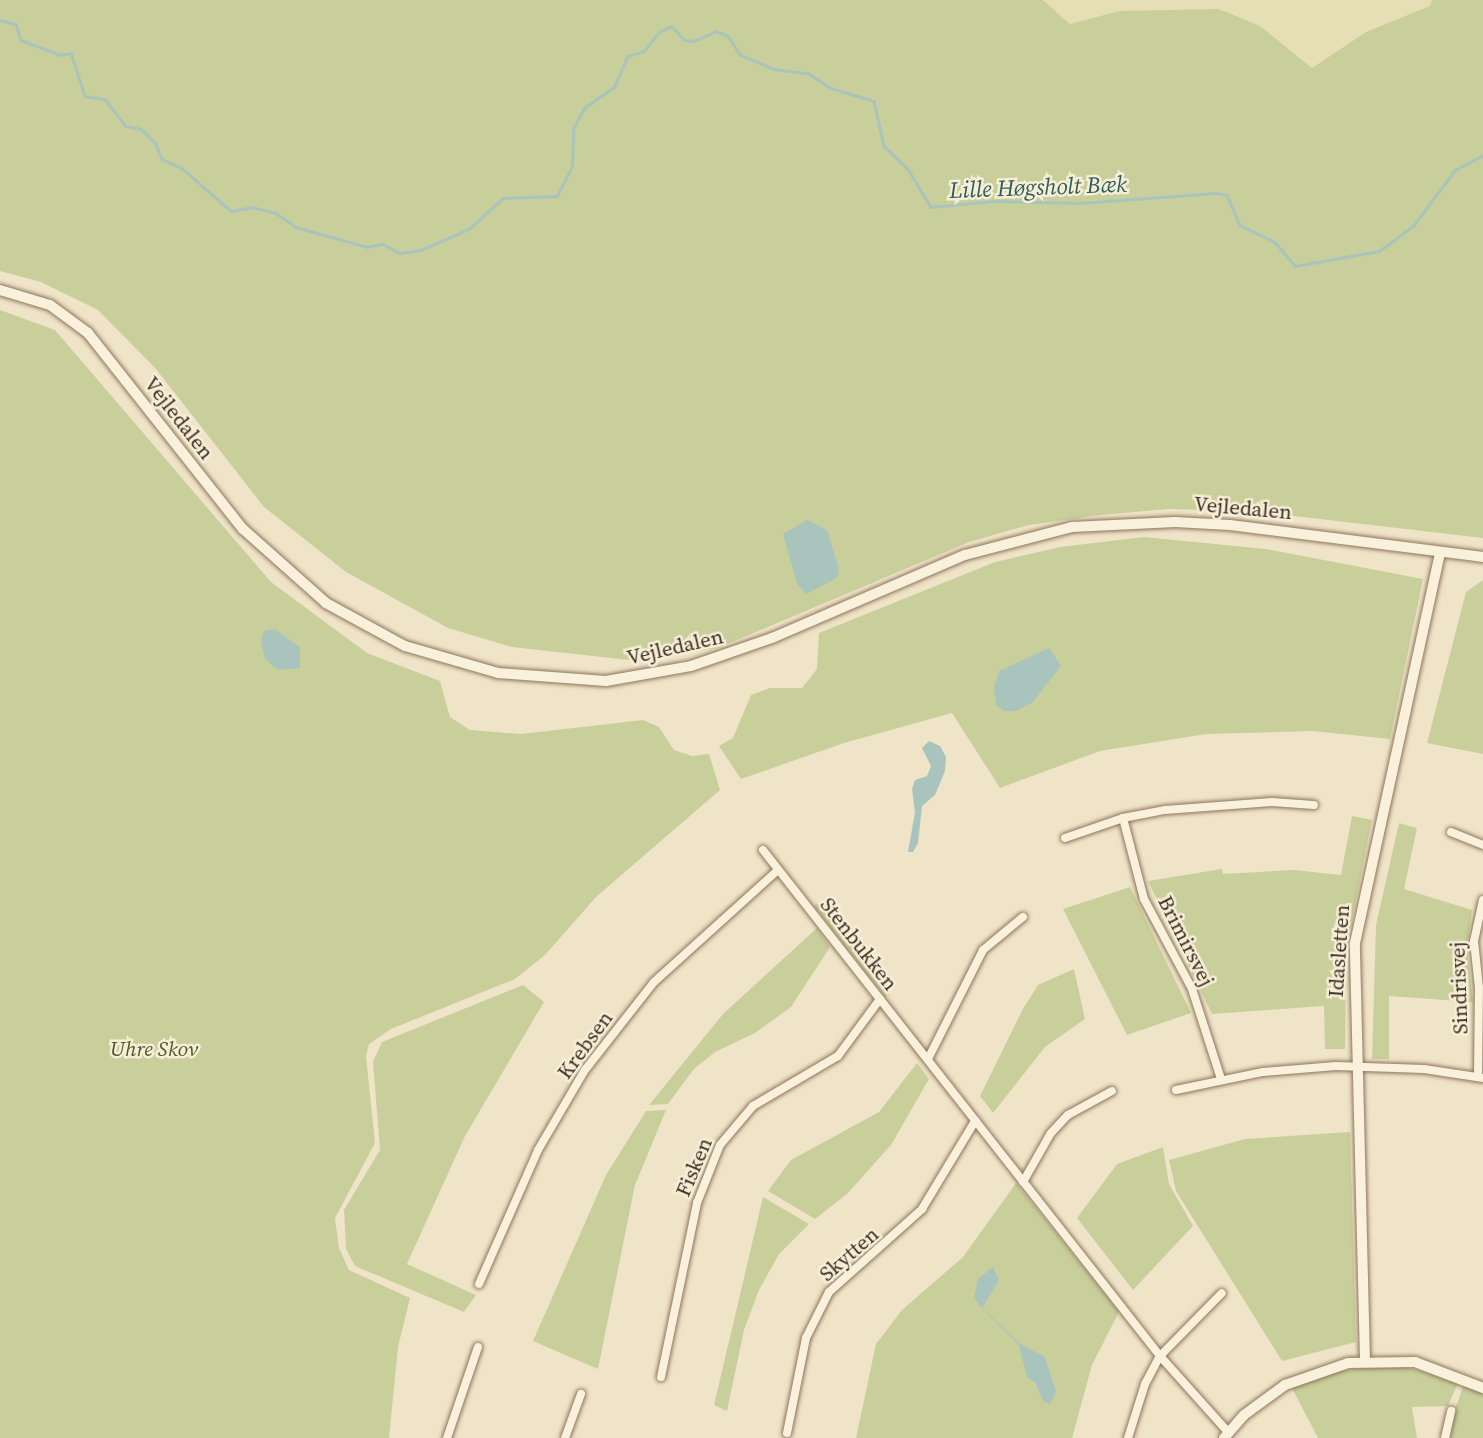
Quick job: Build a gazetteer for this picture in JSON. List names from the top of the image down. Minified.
{"streets":{"street":["Vejledalen","Brimirsvej","Stenbukken","Idasletten","Sindrisvej","Krebsen","Fisken","Skytten"]},"crossings":[["Vejledalen","Idasletten"],["Stenbukken","Krebsen"],["Stenbukken","Fisken"],["Stenbukken","Skytten"],["Idasletten","Sindrisvej"]],"water":["Lille Høgsholt Bæk"],"parks":["Uhre Skov"]}
